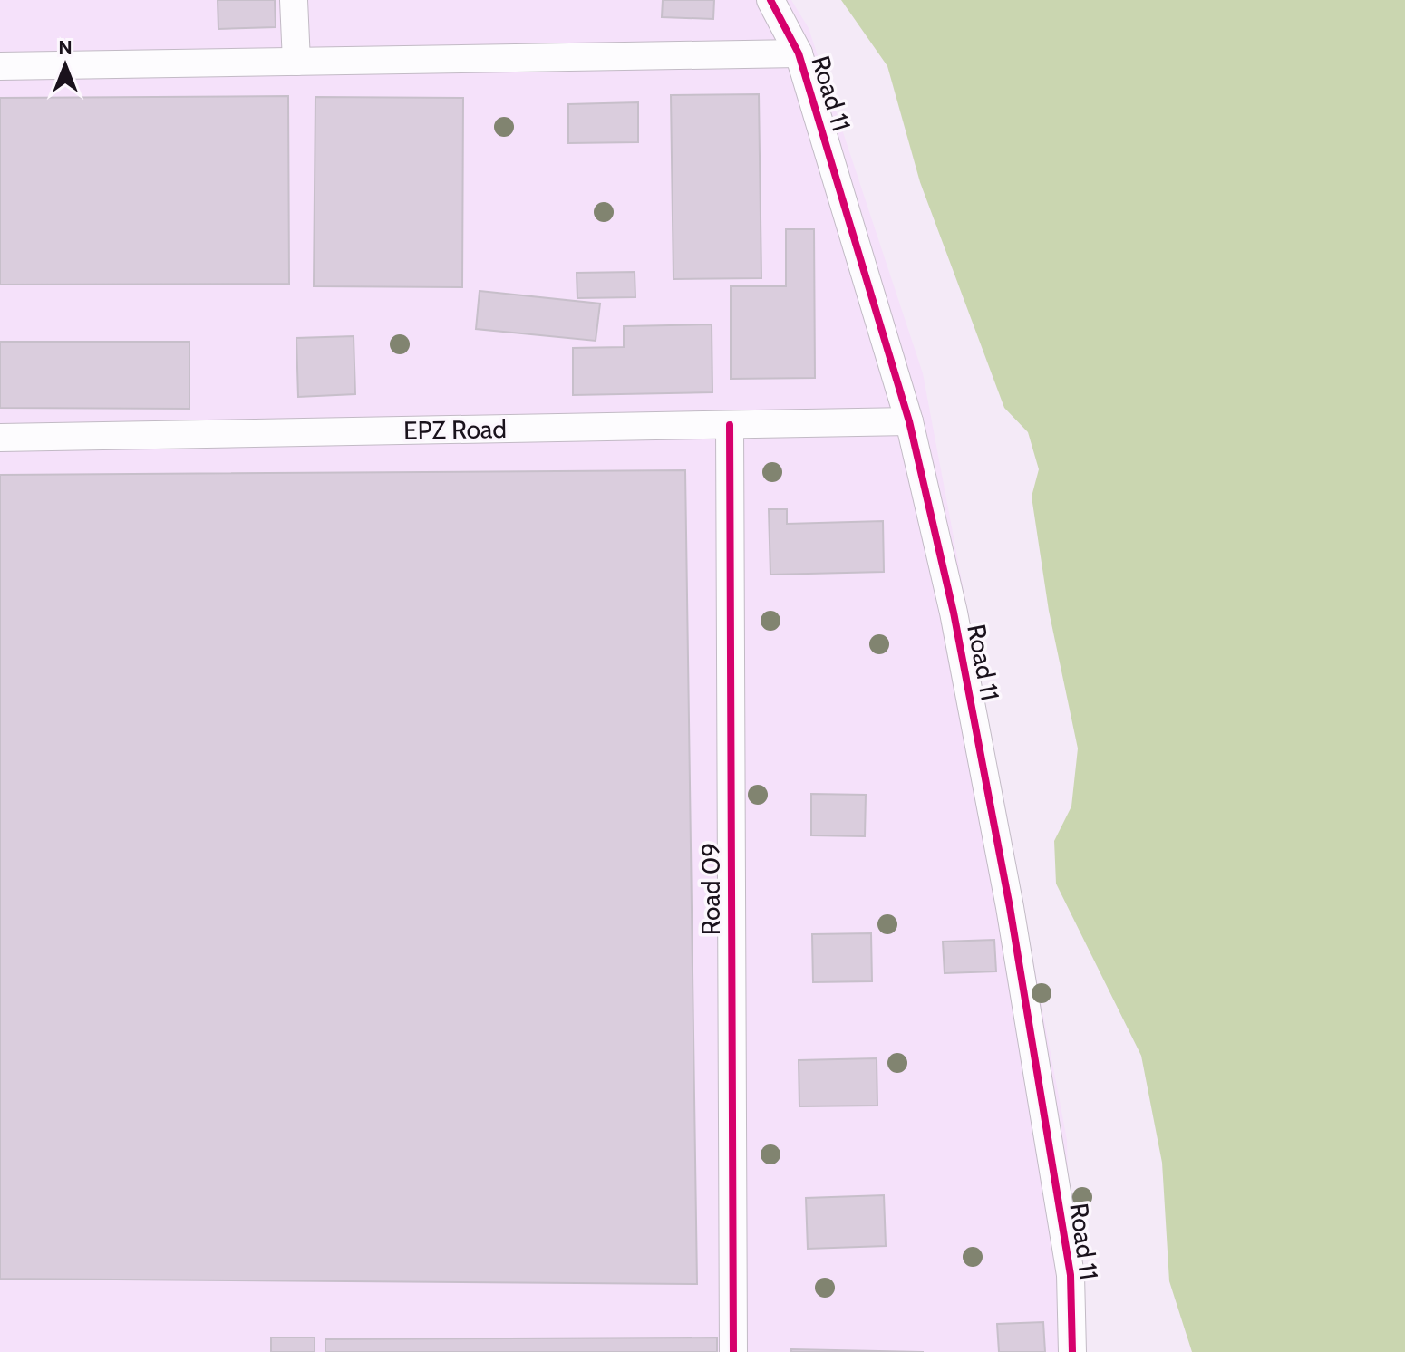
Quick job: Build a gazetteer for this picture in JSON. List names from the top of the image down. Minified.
{"streets":{"street":["Road 11","EPZ Road","Road 09"]},"crossings":[["Road 11","EPZ Road"],["EPZ Road","Road 09"]],"north":"top"}
